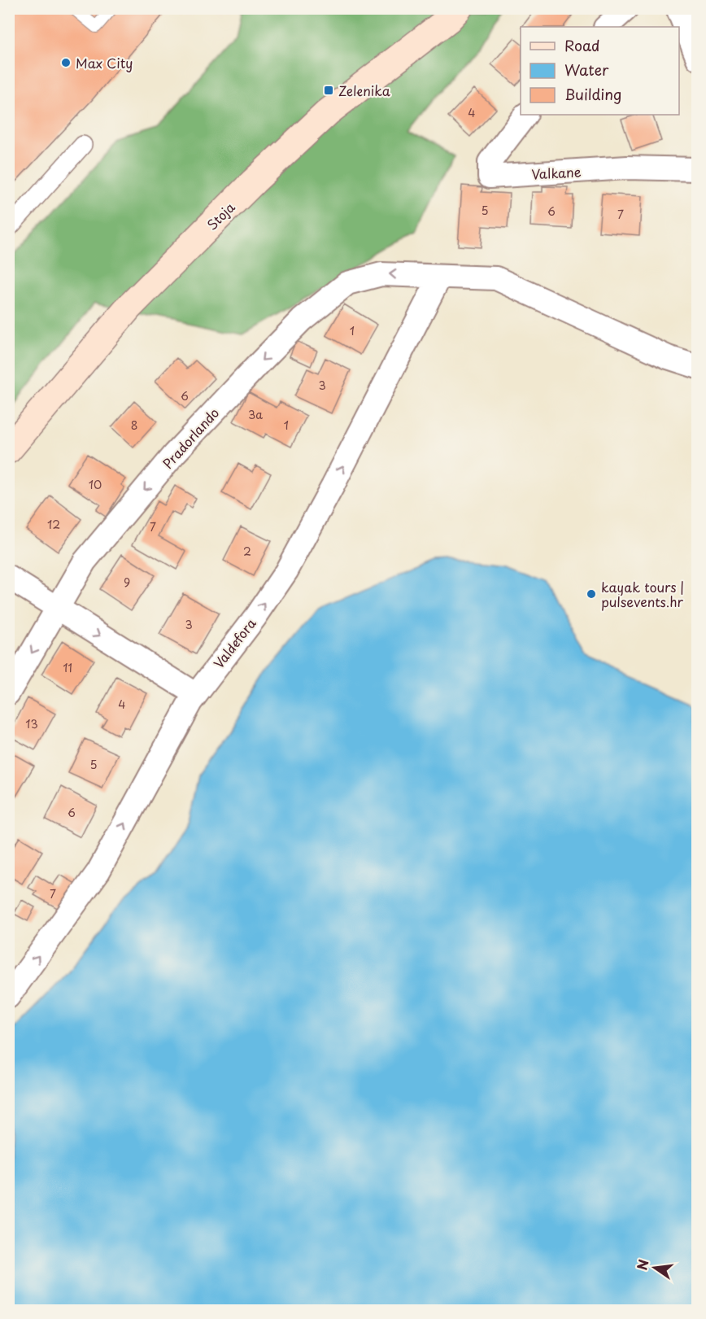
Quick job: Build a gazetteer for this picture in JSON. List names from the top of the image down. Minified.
{"streets":{"main road":["Stoja"],"street":["Valkane","Pradorlando","Valdefora"]},"crossings":[["Pradorlando","Valdefora"]],"one_way":["Pradorlando","Valdefora"],"places":{"other":["Max City","kayak tours | pulsevents.hr"],"transit":["Zelenika"]},"house_numbers":["4","5","6","7","1","3","6","3a","8","1","10","12","7","2","9","3","11","4","13","5","6","7"],"legend":["Road","Water","Building"],"north":"left"}
